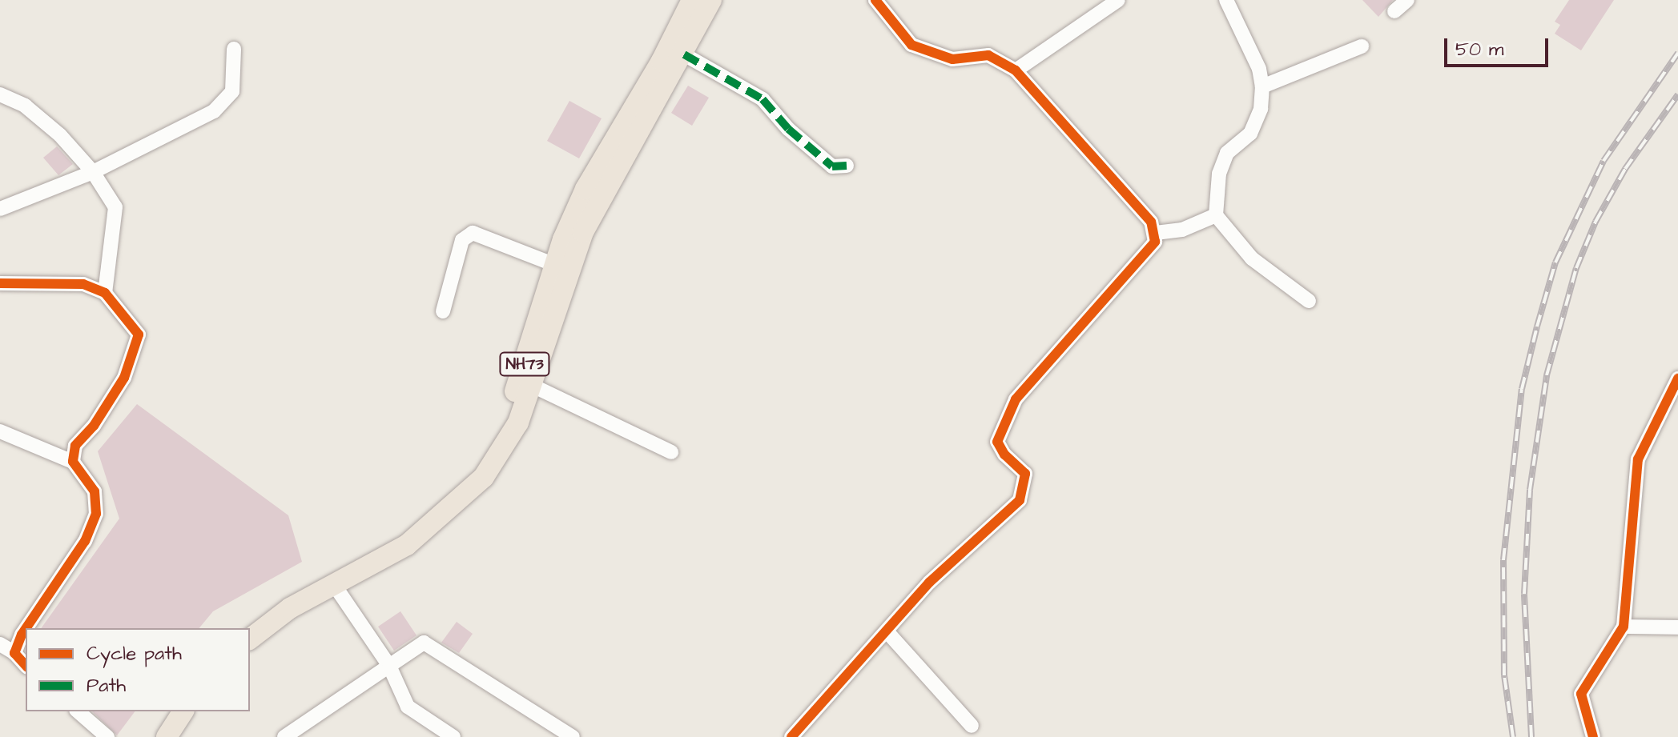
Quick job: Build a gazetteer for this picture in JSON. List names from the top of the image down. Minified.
{"streets":{"highway":["NH73"]},"legend":["Cycle path","Path"],"scale_bar":"50 m"}
